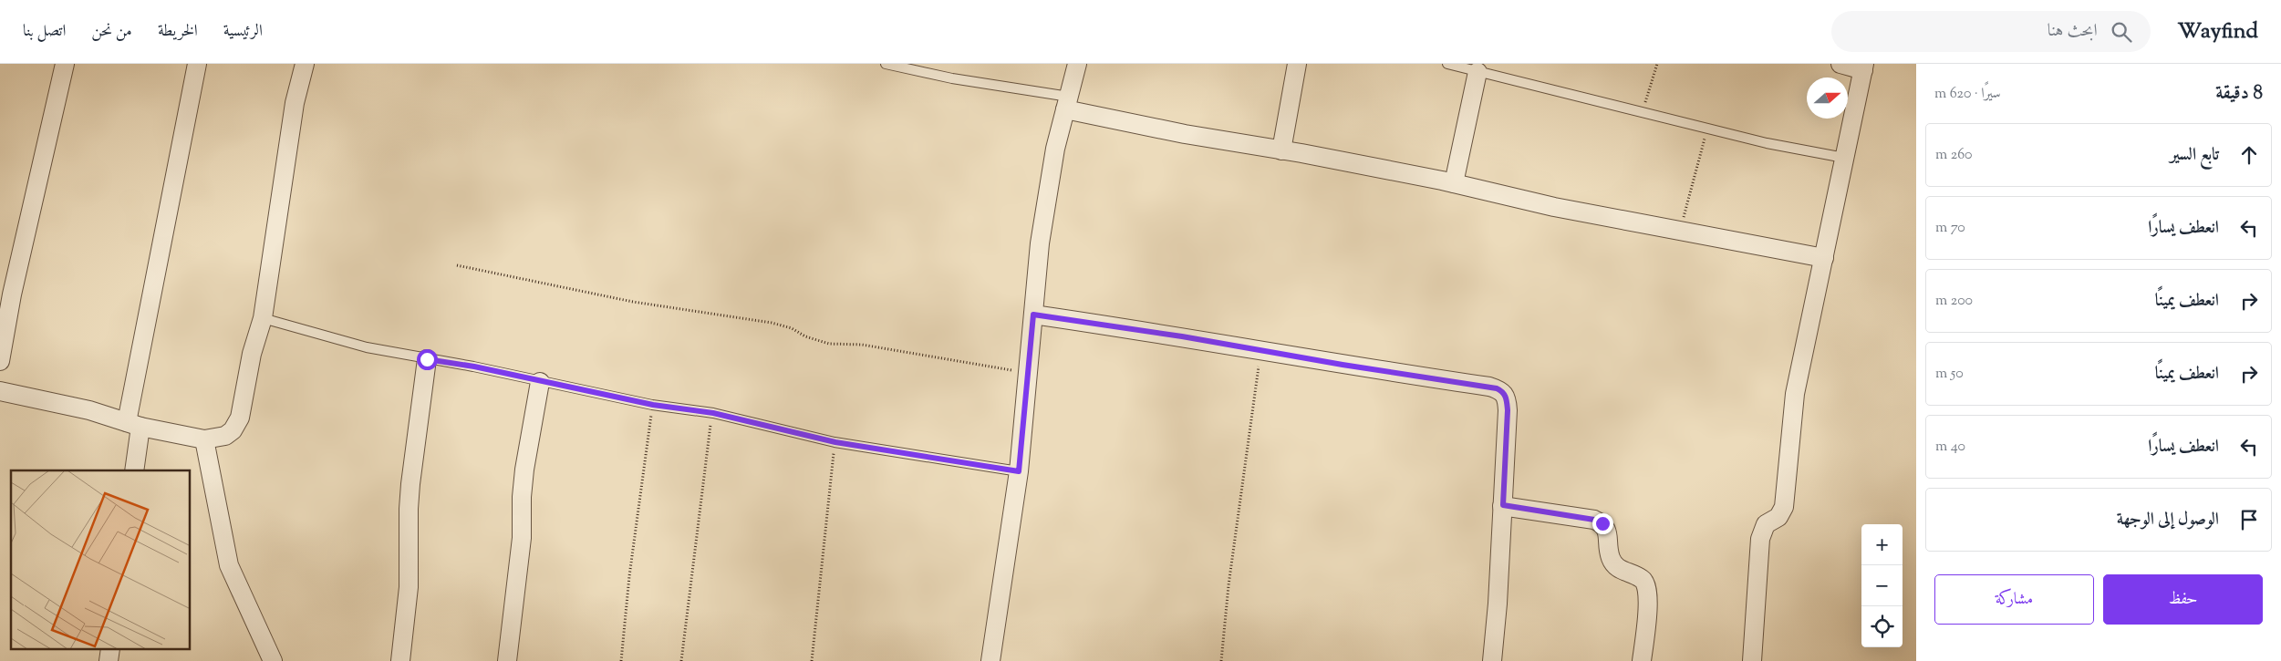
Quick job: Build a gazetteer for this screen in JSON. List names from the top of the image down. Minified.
{"north":"right","page":{"header":"Wayfind","search":"ابحث هنا","nav":["الرئيسية","الخريطة","من نحن","اتصل بنا"],"heading":["8 دقيقة","سيرًا · 620 m"],"list":[["تابع السير","260 m"],["انعطف يسارًا","70 m"],["انعطف يمينًا","200 m"],["انعطف يمينًا","50 m"],["انعطف يسارًا","40 m"],"الوصول إلى الوجهة"],"map_buttons":["+","−"],"buttons":["حفظ","مشاركة"]}}
